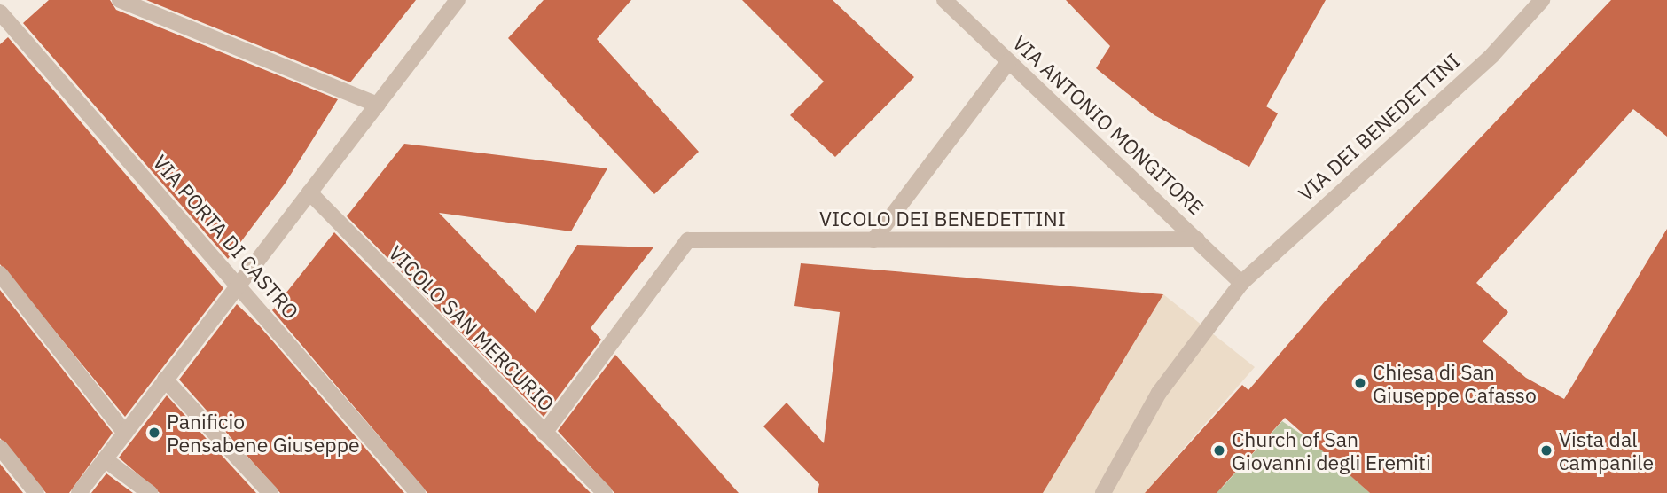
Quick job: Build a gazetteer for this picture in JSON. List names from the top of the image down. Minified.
{"streets":{"street":["VIA ANTONIO MONGITORE","VIA DEI BENEDETTINI","VICOLO DEI BENEDETTINI","VIA PORTA DI CASTRO","VICOLO SAN MERCURIO"]},"crossings":[["VIA ANTONIO MONGITORE","VIA DEI BENEDETTINI"],["VIA ANTONIO MONGITORE","VICOLO DEI BENEDETTINI"],["VICOLO DEI BENEDETTINI","VICOLO SAN MERCURIO"]],"places":["Chiesa di San Giuseppe Cafasso","Panificio Pensabene Giuseppe","Church of San Giovanni degli Eremiti","Vista dal campanile"]}
